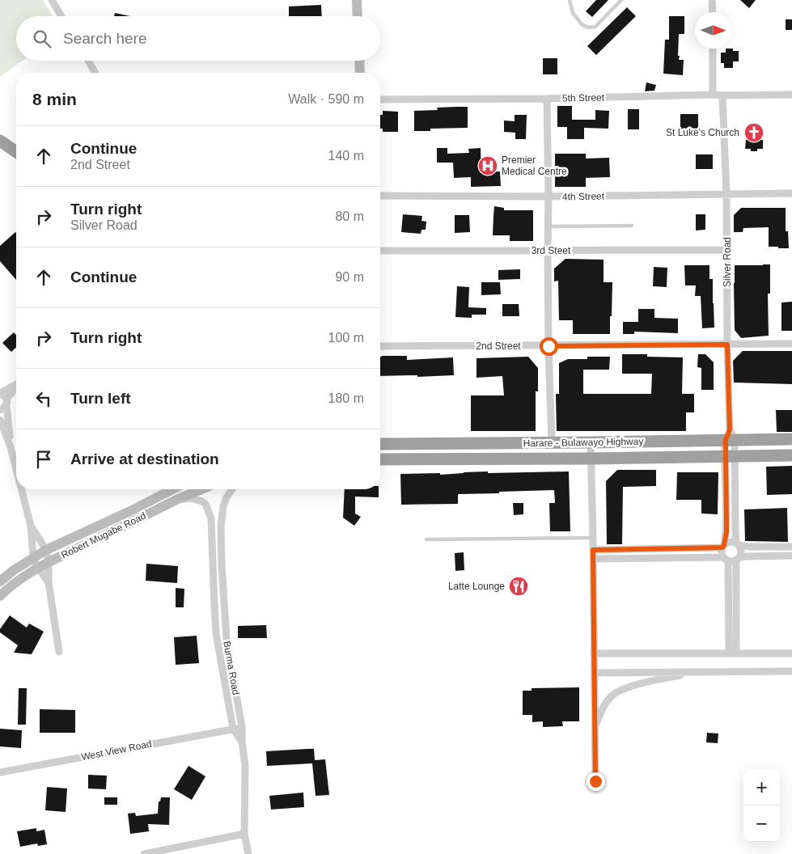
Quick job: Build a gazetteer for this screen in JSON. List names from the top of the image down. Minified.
{"streets":{"highway":["Harare - Bulawayo Highway"],"main road":["Robert Mugabe Road"],"street":["5th Street","4th Street","3rd Steet","Silver Road","2nd Street","Burma Road","West View Road"]},"crossings":[["5th Street","Silver Road"],["4th Street","Silver Road"],["3rd Steet","Silver Road"],["Silver Road","2nd Street"],["Silver Road","Harare - Bulawayo Highway"],["Burma Road","West View Road"]],"places":{"church":["St Luke's Church"],"hospital":["Premier Medical Centre"],"restaurant":["Latte Lounge"]},"north":"right","page":{"search":"Search here","heading":["8 min","Walk · 590 m"],"list":[["Continue","2nd Street","140 m"],["Turn right","Silver Road","80 m"],["Continue","90 m"],["Turn right","100 m"],["Turn left","180 m"],"Arrive at destination"],"map_buttons":["+","−"]}}
